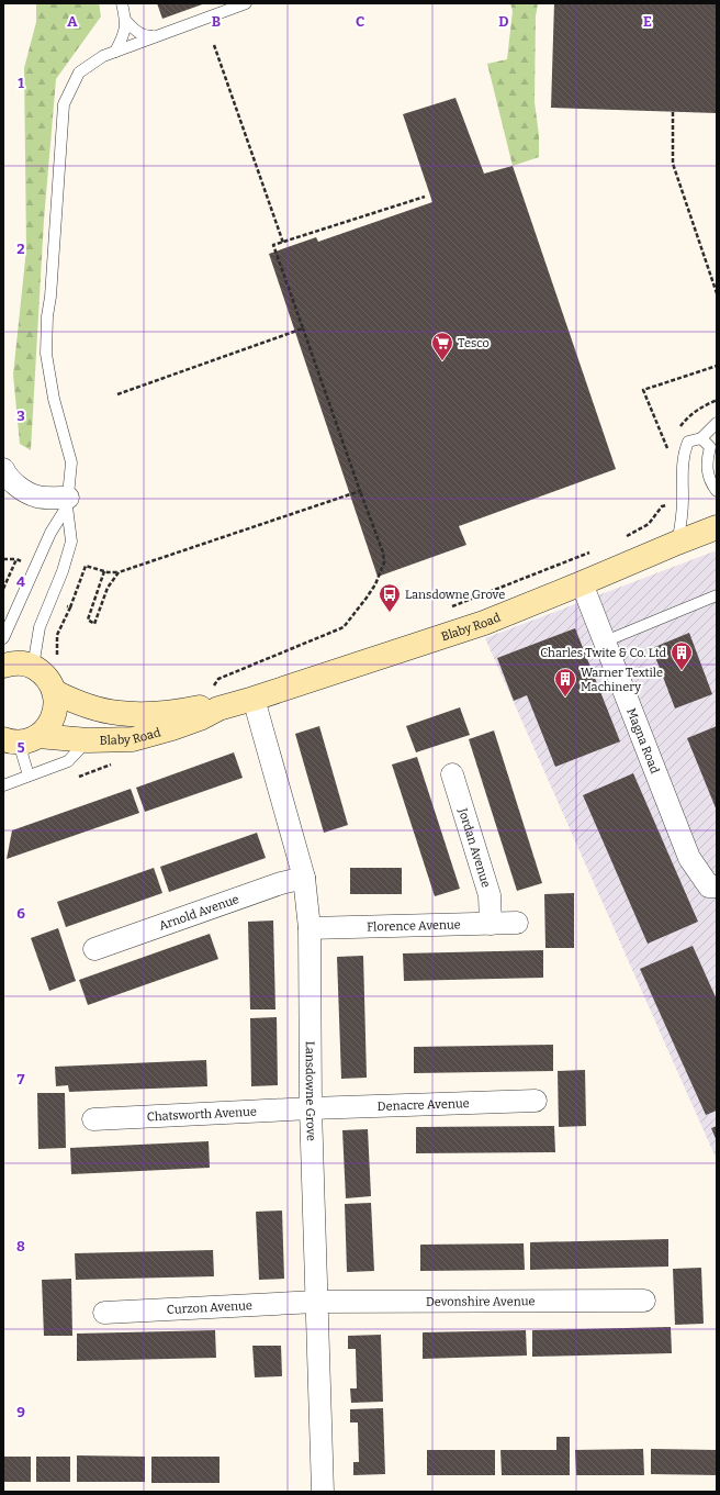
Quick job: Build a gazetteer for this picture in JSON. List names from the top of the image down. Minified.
{"streets":{"main road":["Blaby Road"],"street":["Magna Road","Jordan Avenue","Arnold Avenue","Florence Avenue","Lansdowne Grove","Denacre Avenue","Chatsworth Avenue","Devonshire Avenue","Curzon Avenue"]},"crossings":[["Blaby Road","Magna Road"],["Blaby Road","Lansdowne Grove"],["Jordan Avenue","Florence Avenue"],["Arnold Avenue","Lansdowne Grove"],["Florence Avenue","Lansdowne Grove"],["Lansdowne Grove","Denacre Avenue"],["Lansdowne Grove","Chatsworth Avenue"],["Lansdowne Grove","Devonshire Avenue"],["Lansdowne Grove","Curzon Avenue"],["Denacre Avenue","Chatsworth Avenue"],["Devonshire Avenue","Curzon Avenue"]],"places":{"supermarket":["Tesco"],"bus stop":["Lansdowne Grove"],"building":["Charles Twite & Co. Ltd","Warner Textile Machinery"]},"grid":{"columns":["A","B","C","D","E"],"rows":["1","2","3","4","5","6","7","8","9"]}}
